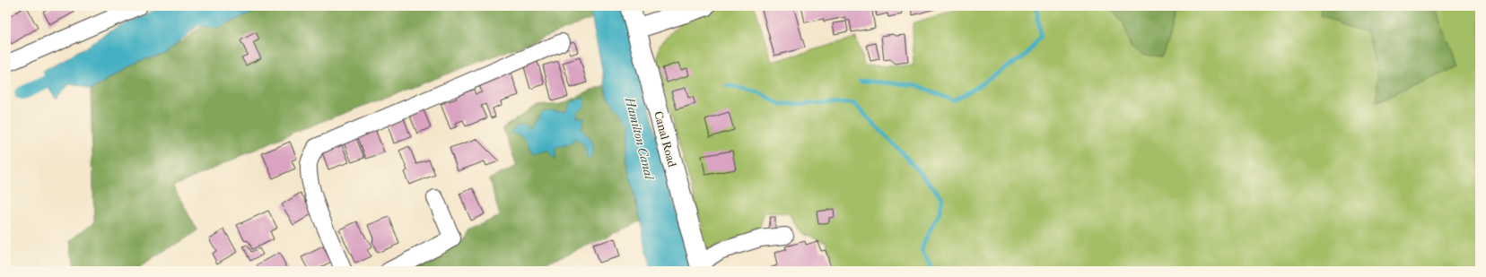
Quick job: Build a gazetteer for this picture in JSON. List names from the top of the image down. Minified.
{"streets":{"main road":["Canal Road"]},"water":["Hamilton Canal"]}
